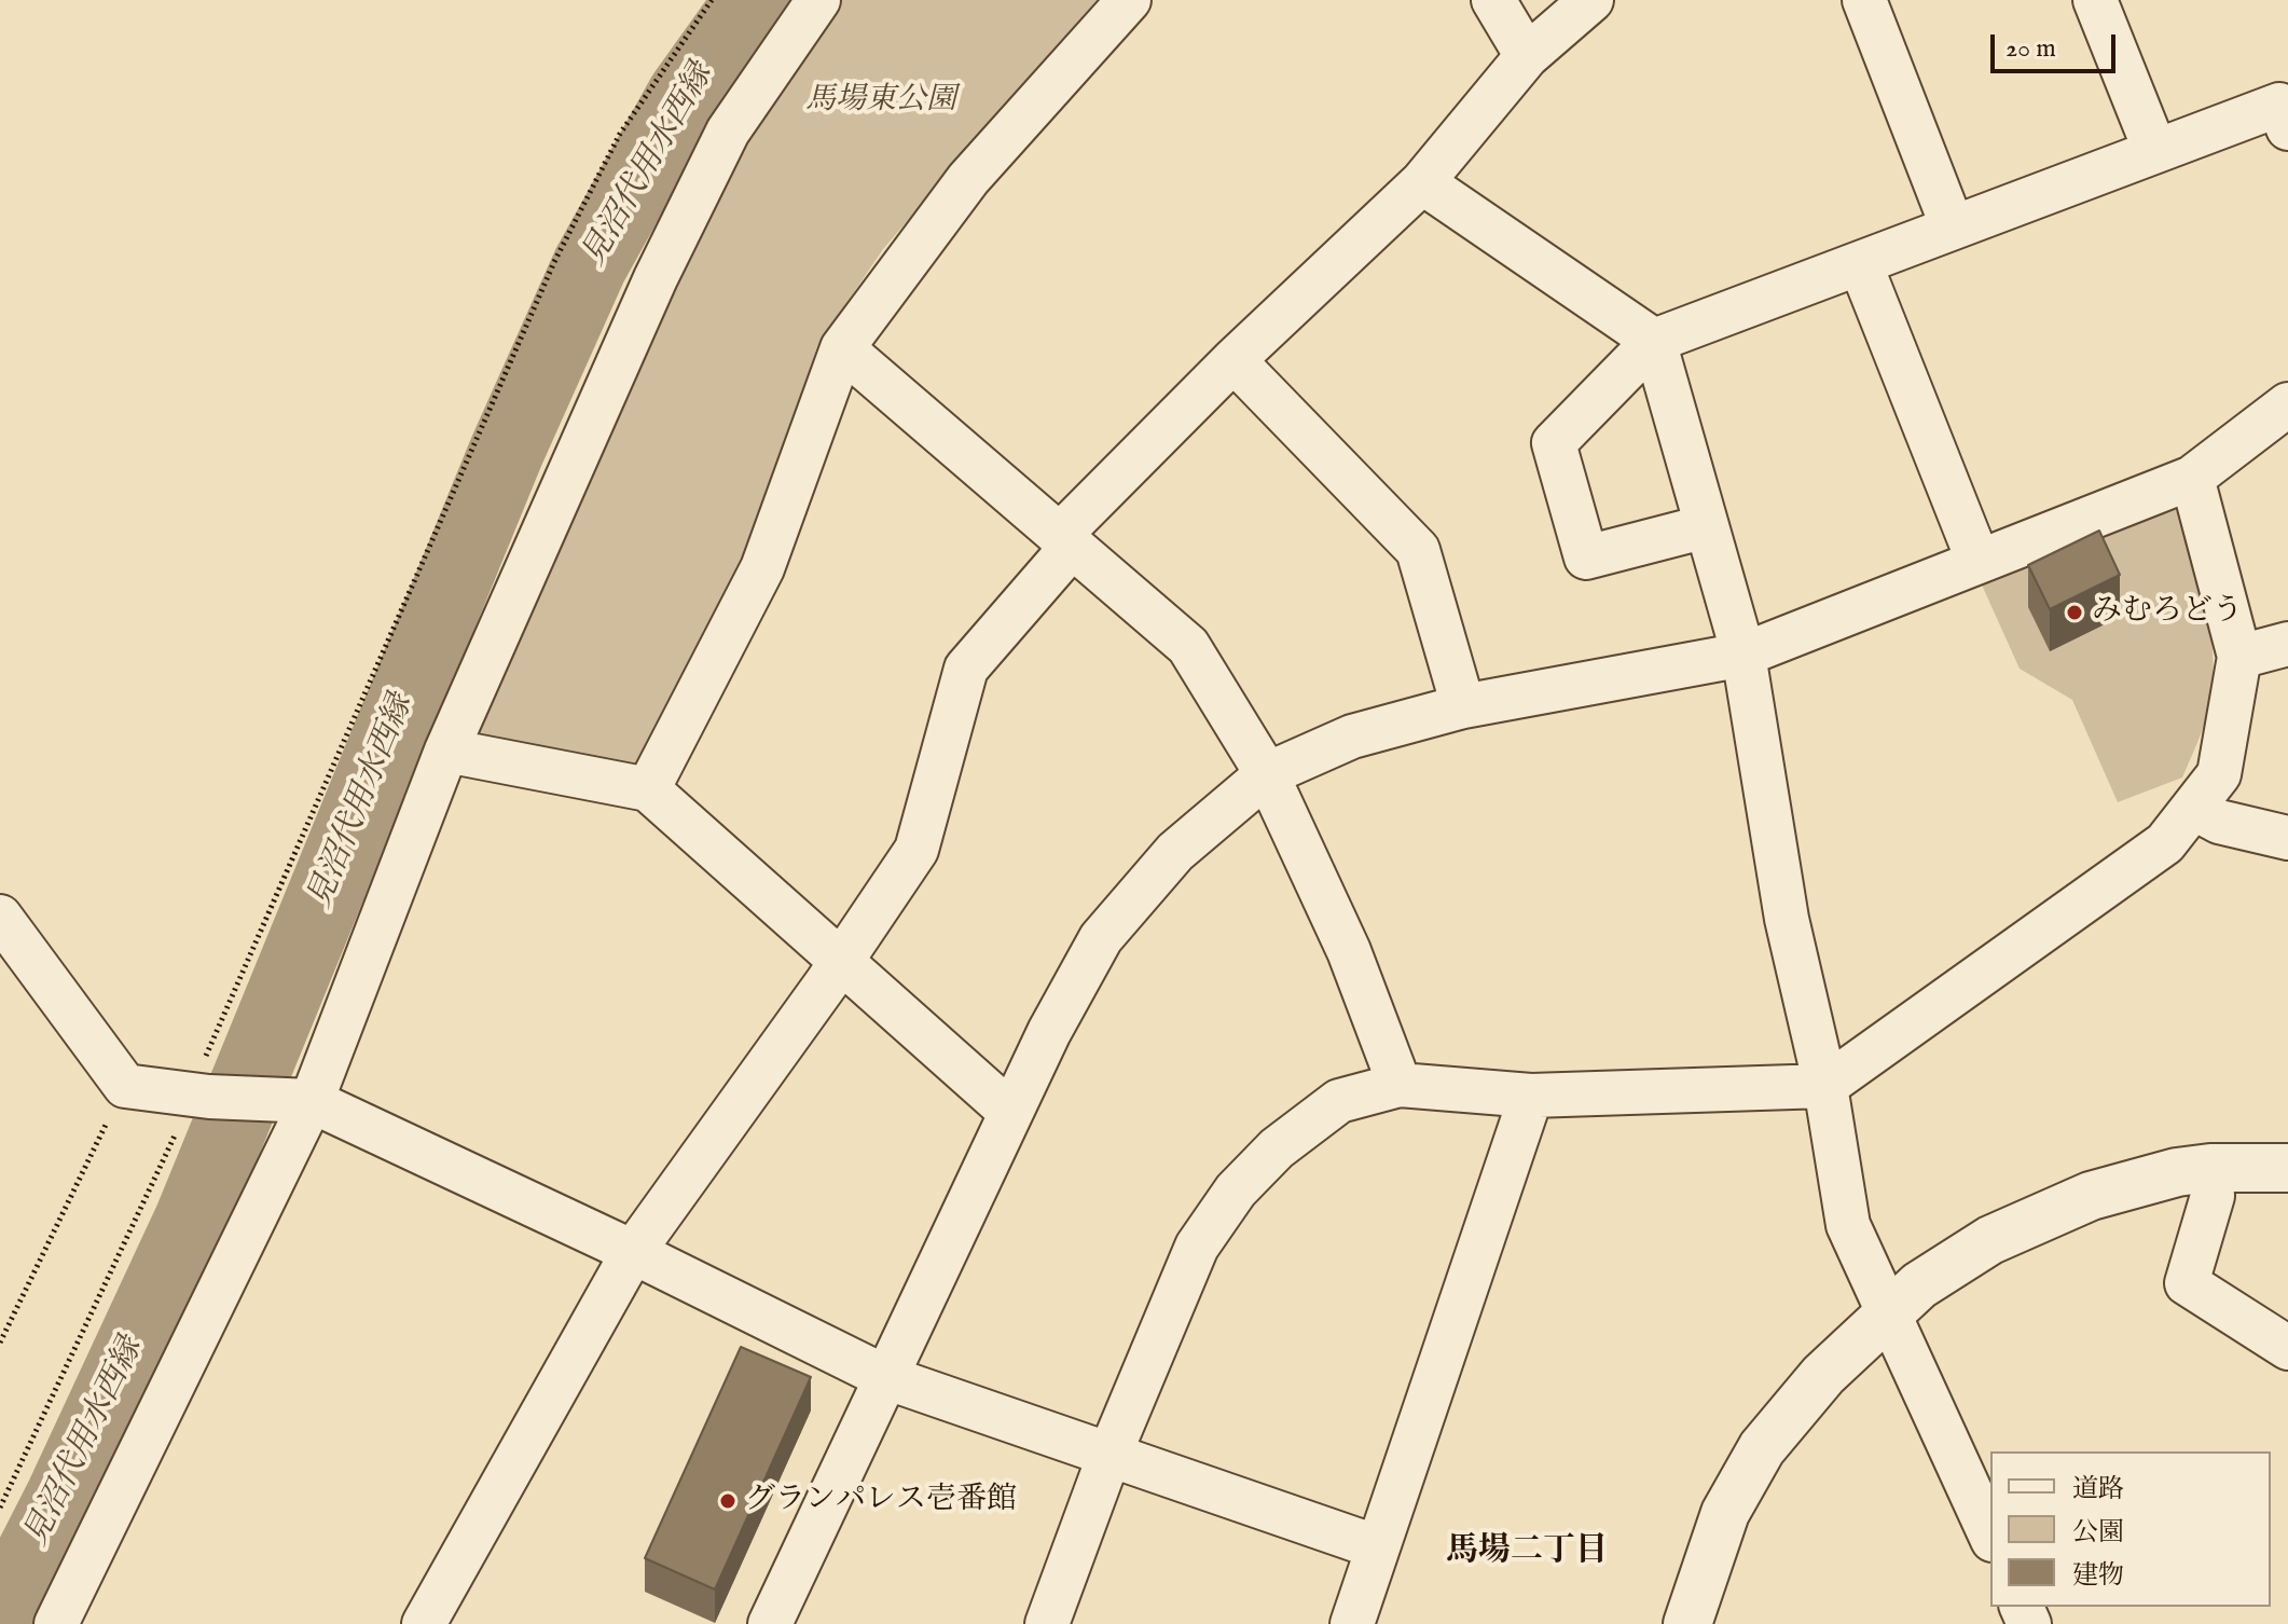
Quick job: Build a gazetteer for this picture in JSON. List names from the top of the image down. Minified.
{"districts":["馬場二丁目"],"water":["見沼代用水西縁"],"parks":["馬場東公園"],"places":["みむろどう","グランパレス壱番館"],"legend":["道路","公園","建物"],"scale_bar":"20 m"}
